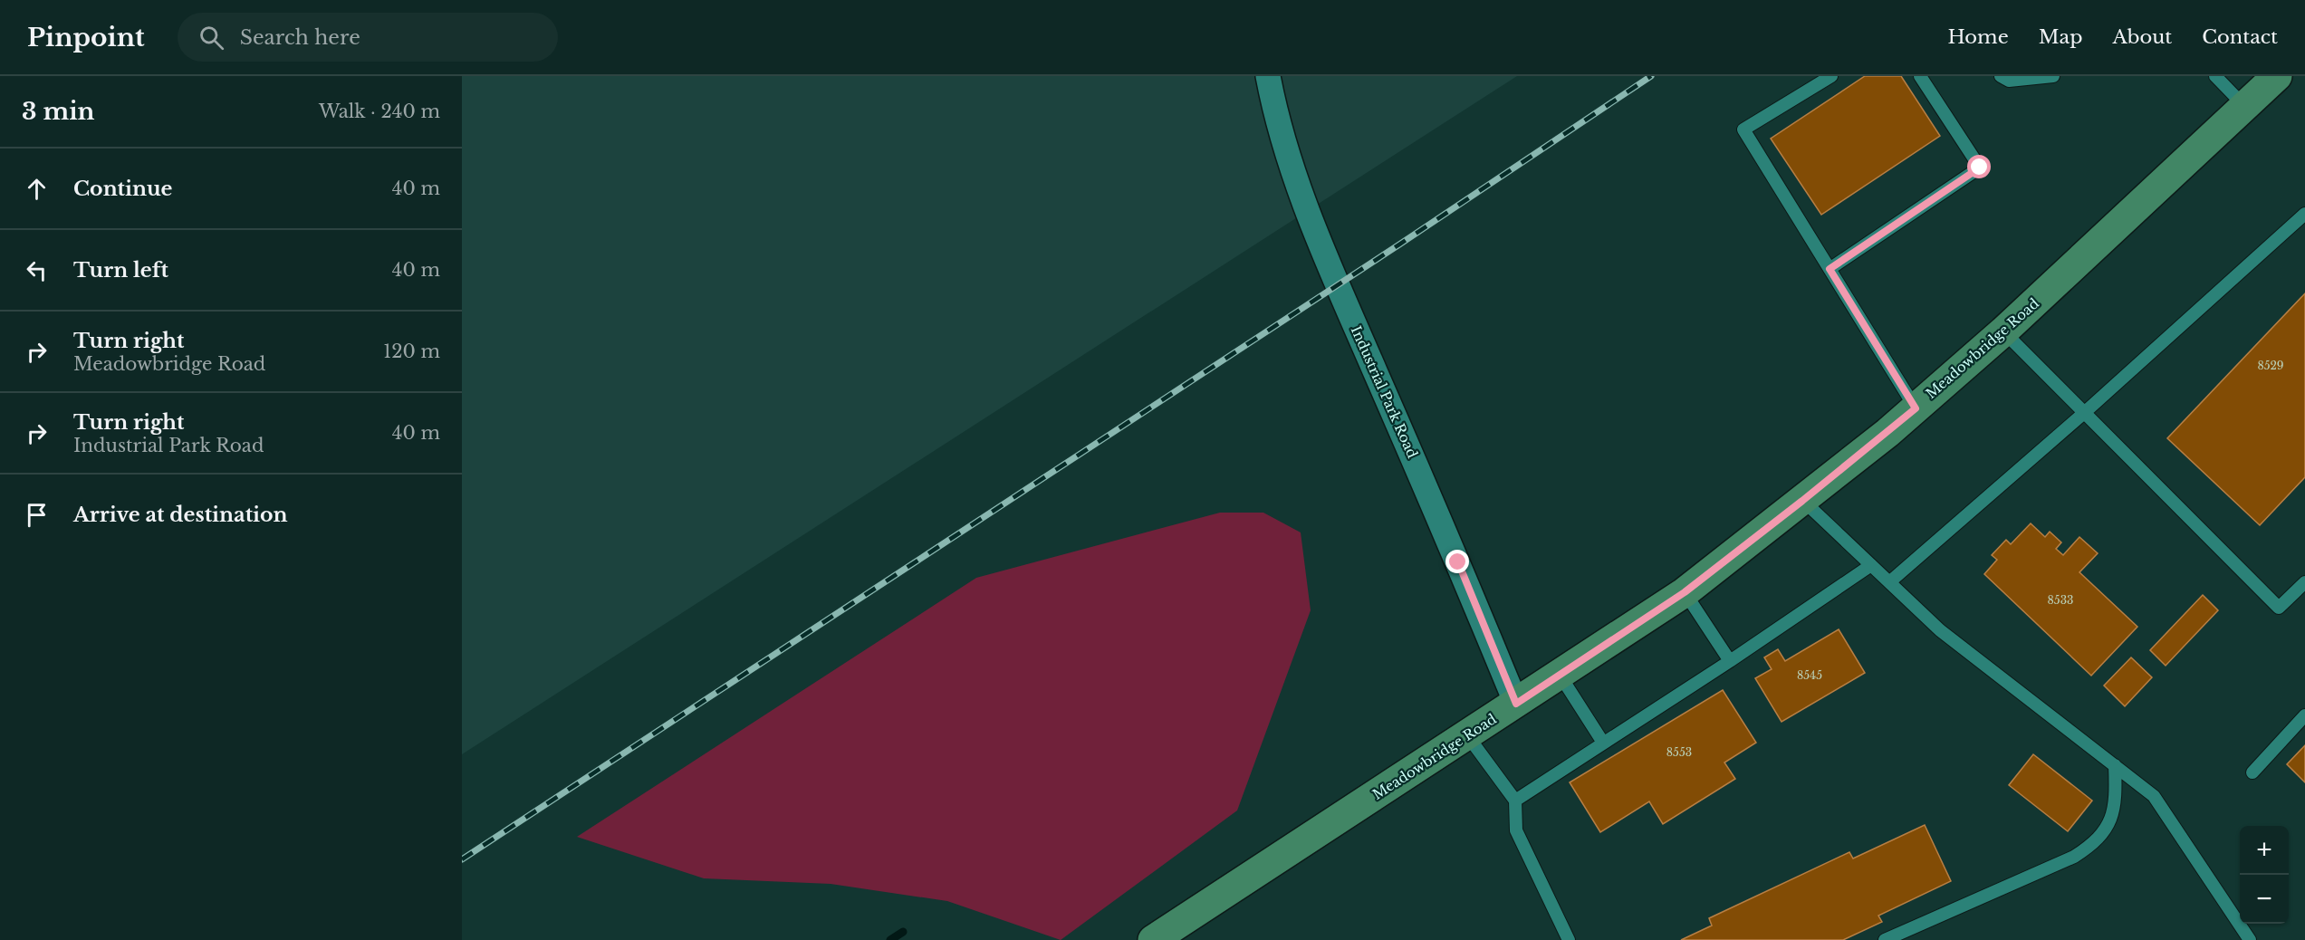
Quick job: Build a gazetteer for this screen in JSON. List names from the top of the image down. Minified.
{"streets":{"main road":["Meadowbridge Road"],"street":["Industrial Park Road"]},"crossings":[["Meadowbridge Road","Industrial Park Road"]],"house_numbers":["8529","8533","8545","8553"],"page":{"header":"Pinpoint","search":"Search here","nav":["Home","Map","About","Contact"],"heading":["3 min","Walk · 240 m"],"list":[["Continue","40 m"],["Turn left","40 m"],["Turn right","Meadowbridge Road","120 m"],["Turn right","Industrial Park Road","40 m"],"Arrive at destination"],"map_buttons":["+","−"]}}
